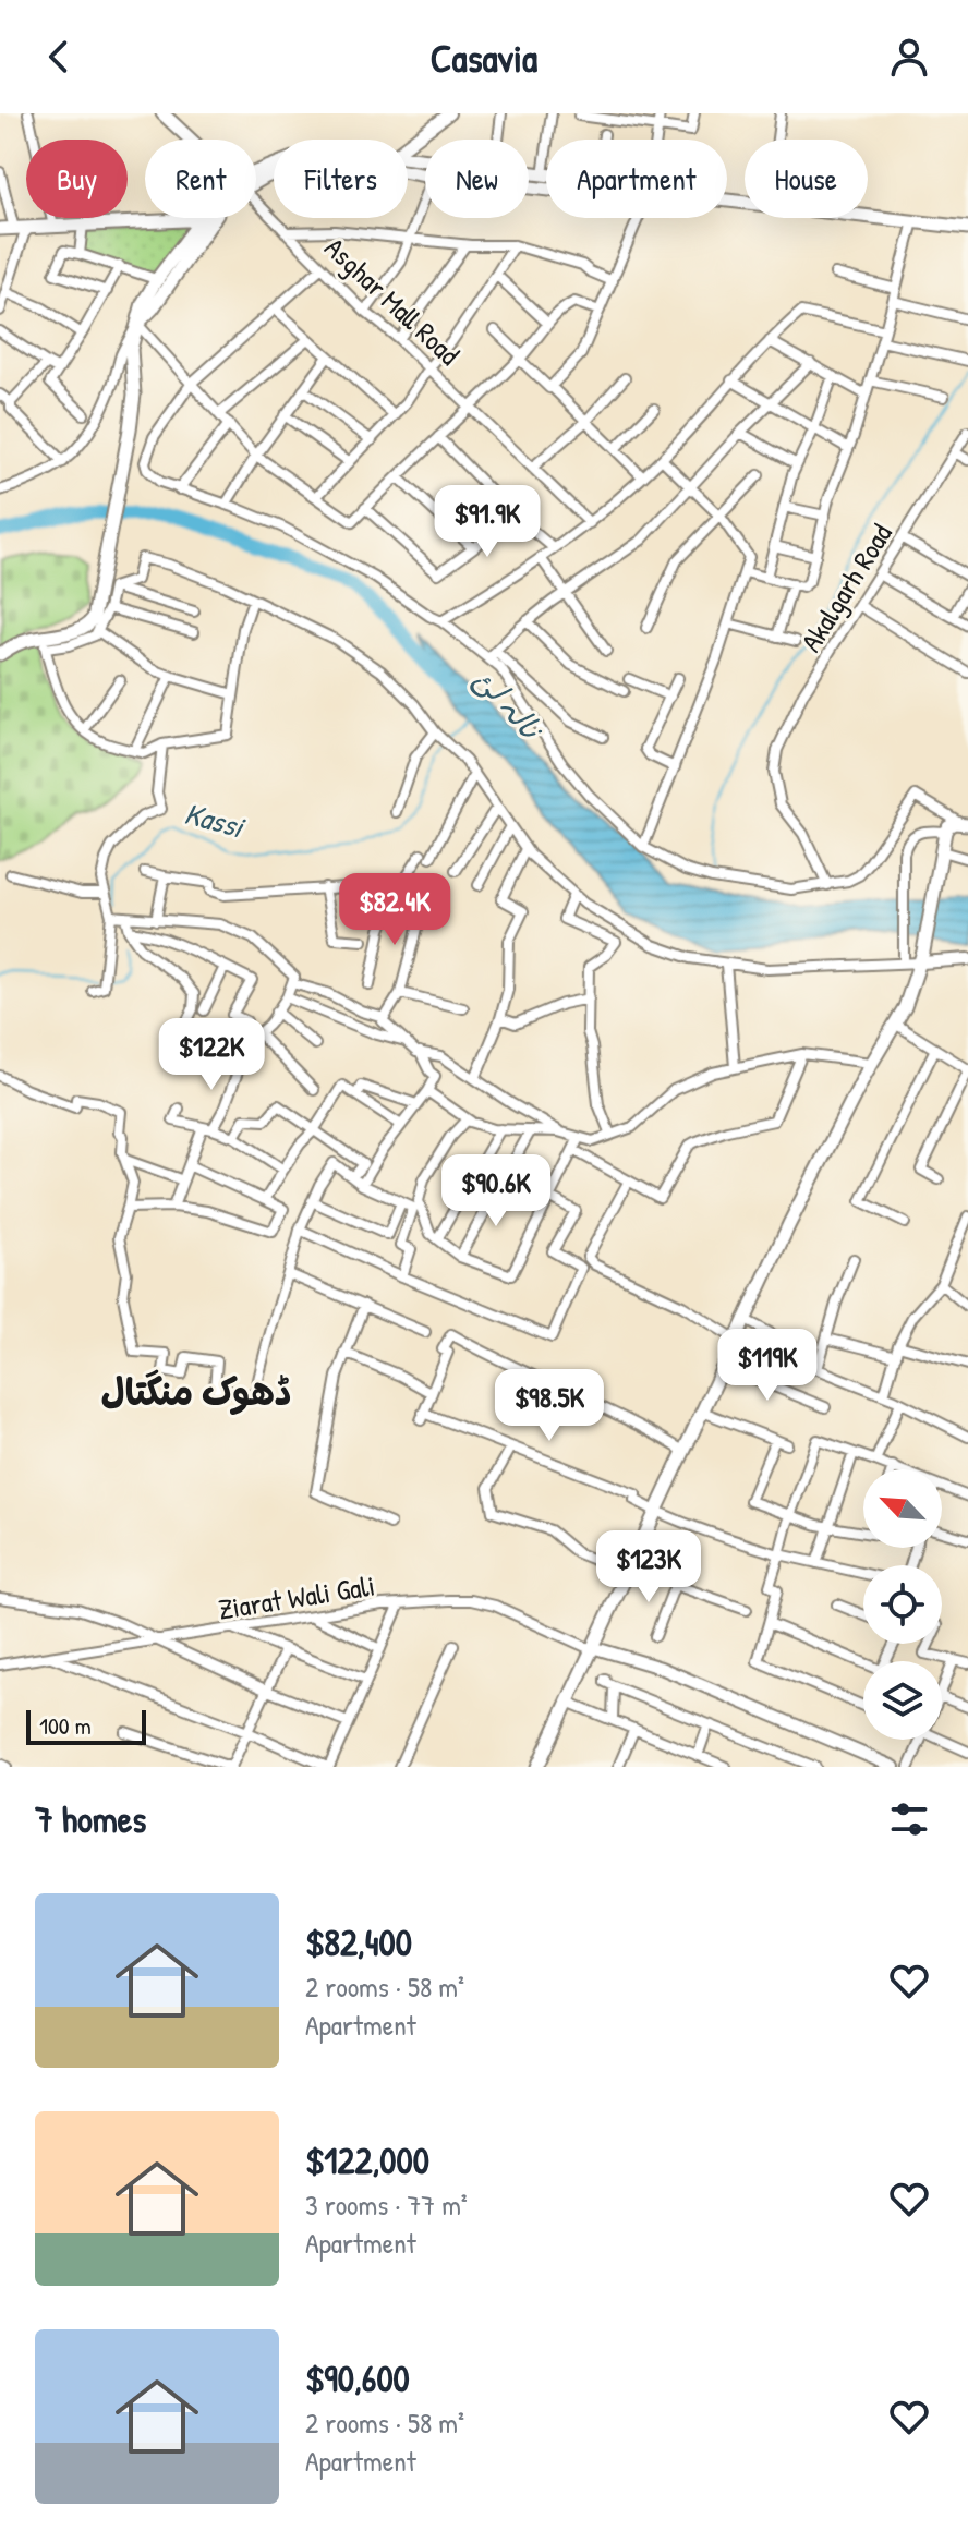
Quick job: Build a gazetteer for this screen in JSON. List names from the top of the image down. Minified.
{"streets":{"main road":["Asghar Mall Road"],"street":["Akalgarh Road","Ziarat Wali Gali"]},"districts":["ڈھوک منگتال"],"water":["نالہ لئ","Kassi"],"scale_bar":"100 m","north":"top left","page":{"header":"Casavia","chip":["Buy","Rent","Filters","New","Apartment","House"],"price":["$91.9K","$82.4K","$122K","$90.6K","$119K","$98.5K","$123K"],"scale":"100 m","heading":"7 homes","list":[{"name":"$82,400","note":"2 rooms · 58 m² · Apartment"},{"name":"$122,000","note":"3 rooms · 77 m² · Apartment"},{"name":"$90,600","note":"2 rooms · 58 m² · Apartment"}]}}
